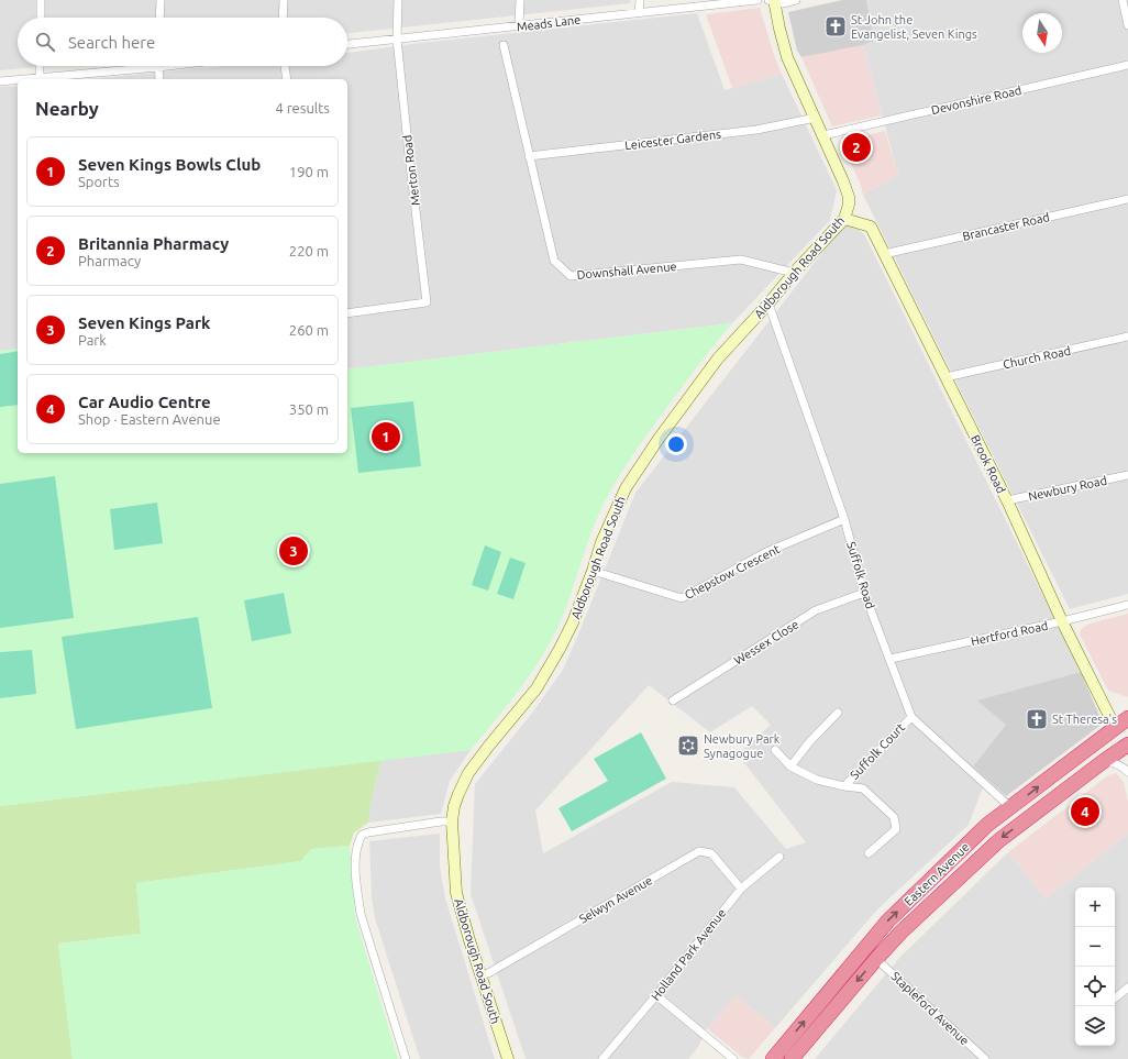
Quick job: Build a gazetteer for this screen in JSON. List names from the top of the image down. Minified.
{"streets":{"highway":["Eastern Avenue"],"street":["Meads Lane","Devonshire Road","Leicester Gardens","Merton Road","Brancaster Road","Aldborough Road South","Downshall Avenue","Church Road","Brook Road","Newbury Road","Chepstow Crescent","Suffolk Road","Hertford Road","Wessex Close","Suffolk Court","Selwyn Avenue","Holland Park Avenue","Stapleford Avenue"]},"crossings":[["Meads Lane","Merton Road"],["Devonshire Road","Aldborough Road South"],["Leicester Gardens","Aldborough Road South"],["Leicester Gardens","Downshall Avenue"],["Brancaster Road","Brook Road"],["Aldborough Road South","Downshall Avenue"],["Aldborough Road South","Brook Road"],["Aldborough Road South","Chepstow Crescent"],["Aldborough Road South","Suffolk Road"],["Aldborough Road South","Selwyn Avenue"],["Church Road","Brook Road"],["Brook Road","Newbury Road"],["Brook Road","Hertford Road"],["Brook Road","Eastern Avenue"],["Chepstow Crescent","Suffolk Road"],["Suffolk Road","Hertford Road"],["Suffolk Road","Wessex Close"],["Suffolk Road","Suffolk Court"],["Suffolk Road","Eastern Avenue"],["Eastern Avenue","Stapleford Avenue"],["Selwyn Avenue","Holland Park Avenue"]],"places":{"church":["St John the Evangelist, Seven Kings","St Theresa's"],"synagogue":["Newbury Park Synagogue"]},"north":"bottom","page":{"search":"Search here","heading":["Nearby","4 results"],"pins":["2","1","3","4"],"list":[{"mark":"1","name":"Seven Kings Bowls Club","note":"Sports","value":"190 m"},{"mark":"2","name":"Britannia Pharmacy","note":"Pharmacy","value":"220 m"},{"mark":"3","name":"Seven Kings Park","note":"Park","value":"260 m"},{"mark":"4","name":"Car Audio Centre","note":"Shop · Eastern Avenue","value":"350 m"}],"map_buttons":["+","−"]}}
